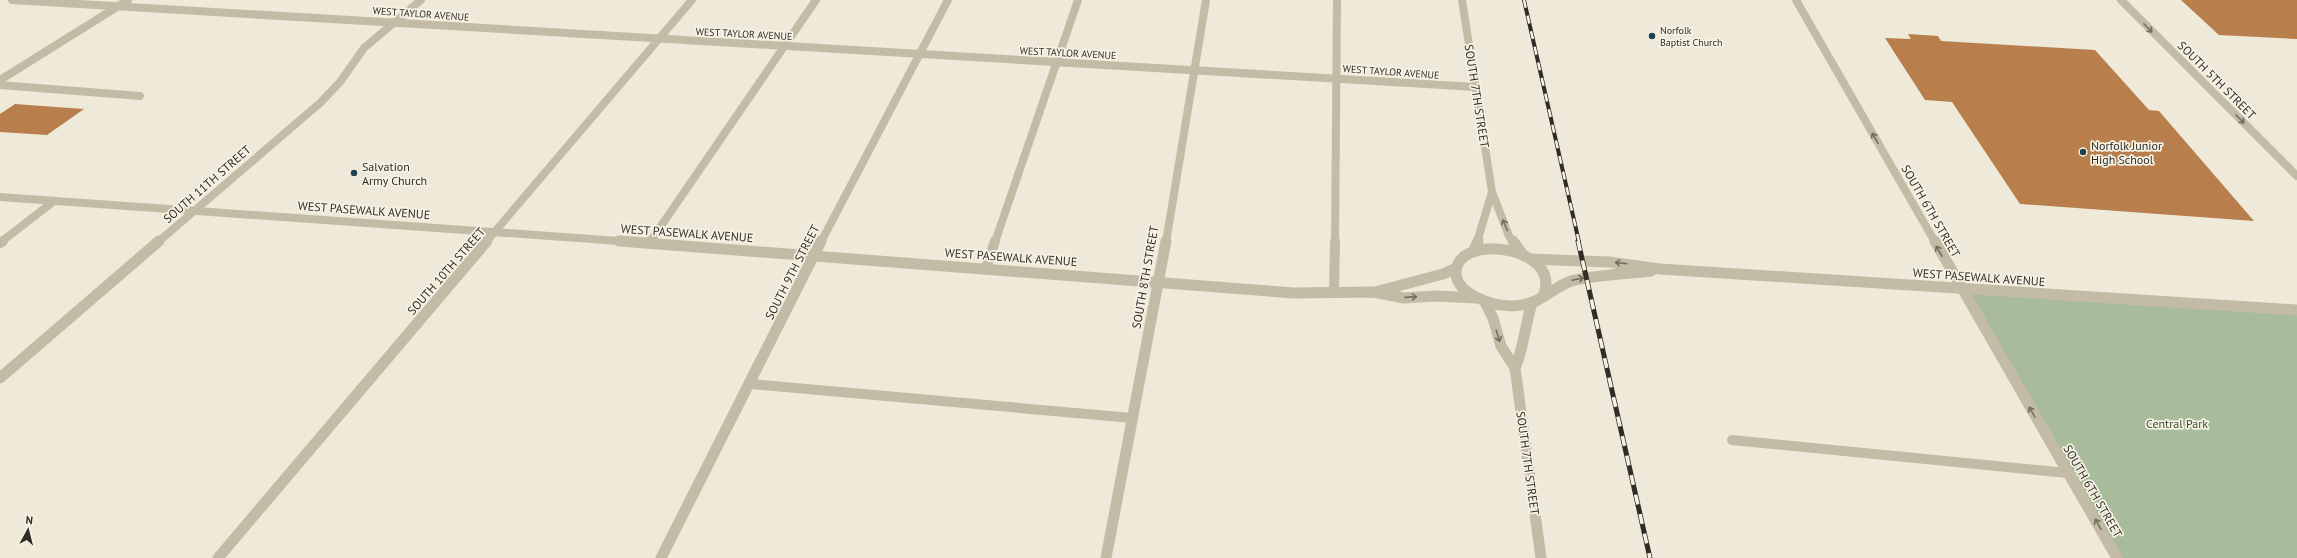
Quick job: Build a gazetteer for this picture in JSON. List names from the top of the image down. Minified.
{"streets":{"street":["WEST TAYLOR AVENUE","SOUTH 5TH STREET","SOUTH 7TH STREET","SOUTH 11TH STREET","WEST PASEWALK AVENUE","SOUTH 6TH STREET","SOUTH 10TH STREET","SOUTH 9TH STREET","SOUTH 8TH STREET"]},"crossings":[["WEST TAYLOR AVENUE","SOUTH 7TH STREET"],["WEST TAYLOR AVENUE","SOUTH 11TH STREET"],["WEST TAYLOR AVENUE","SOUTH 10TH STREET"],["WEST TAYLOR AVENUE","SOUTH 9TH STREET"],["WEST TAYLOR AVENUE","SOUTH 8TH STREET"],["SOUTH 7TH STREET","WEST PASEWALK AVENUE"],["SOUTH 11TH STREET","WEST PASEWALK AVENUE"],["WEST PASEWALK AVENUE","SOUTH 6TH STREET"],["WEST PASEWALK AVENUE","SOUTH 10TH STREET"],["WEST PASEWALK AVENUE","SOUTH 9TH STREET"],["WEST PASEWALK AVENUE","SOUTH 8TH STREET"]],"one_way":["SOUTH 5TH STREET","SOUTH 6TH STREET"],"parks":["Central Park"],"places":["Norfolk Baptist Church","Norfolk Junior High School","Salvation Army Church"],"north":"top"}
